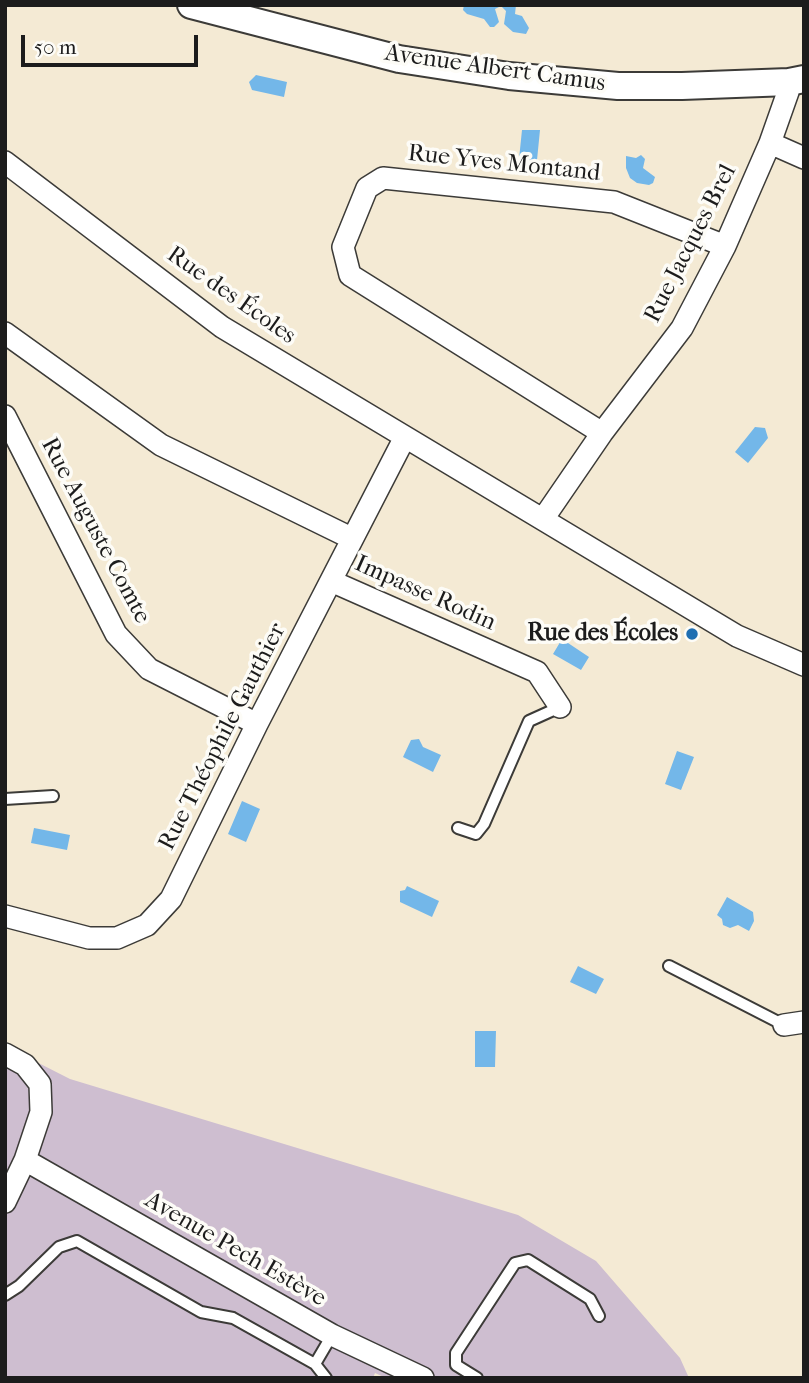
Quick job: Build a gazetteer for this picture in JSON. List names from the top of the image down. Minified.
{"streets":{"street":["Avenue Albert Camus","Rue Yves Montand","Rue Jacques Brel","Rue des Écoles","Rue Auguste Comte","Impasse Rodin","Rue Théophile Gauthier","Avenue Pech Estève"]},"crossings":[["Avenue Albert Camus","Rue Jacques Brel"],["Rue Yves Montand","Rue Jacques Brel"],["Rue Jacques Brel","Rue des Écoles"],["Rue des Écoles","Rue Théophile Gauthier"],["Rue Auguste Comte","Rue Théophile Gauthier"],["Impasse Rodin","Rue Théophile Gauthier"]],"places":["Rue des Écoles"],"scale_bar":"50 m"}
